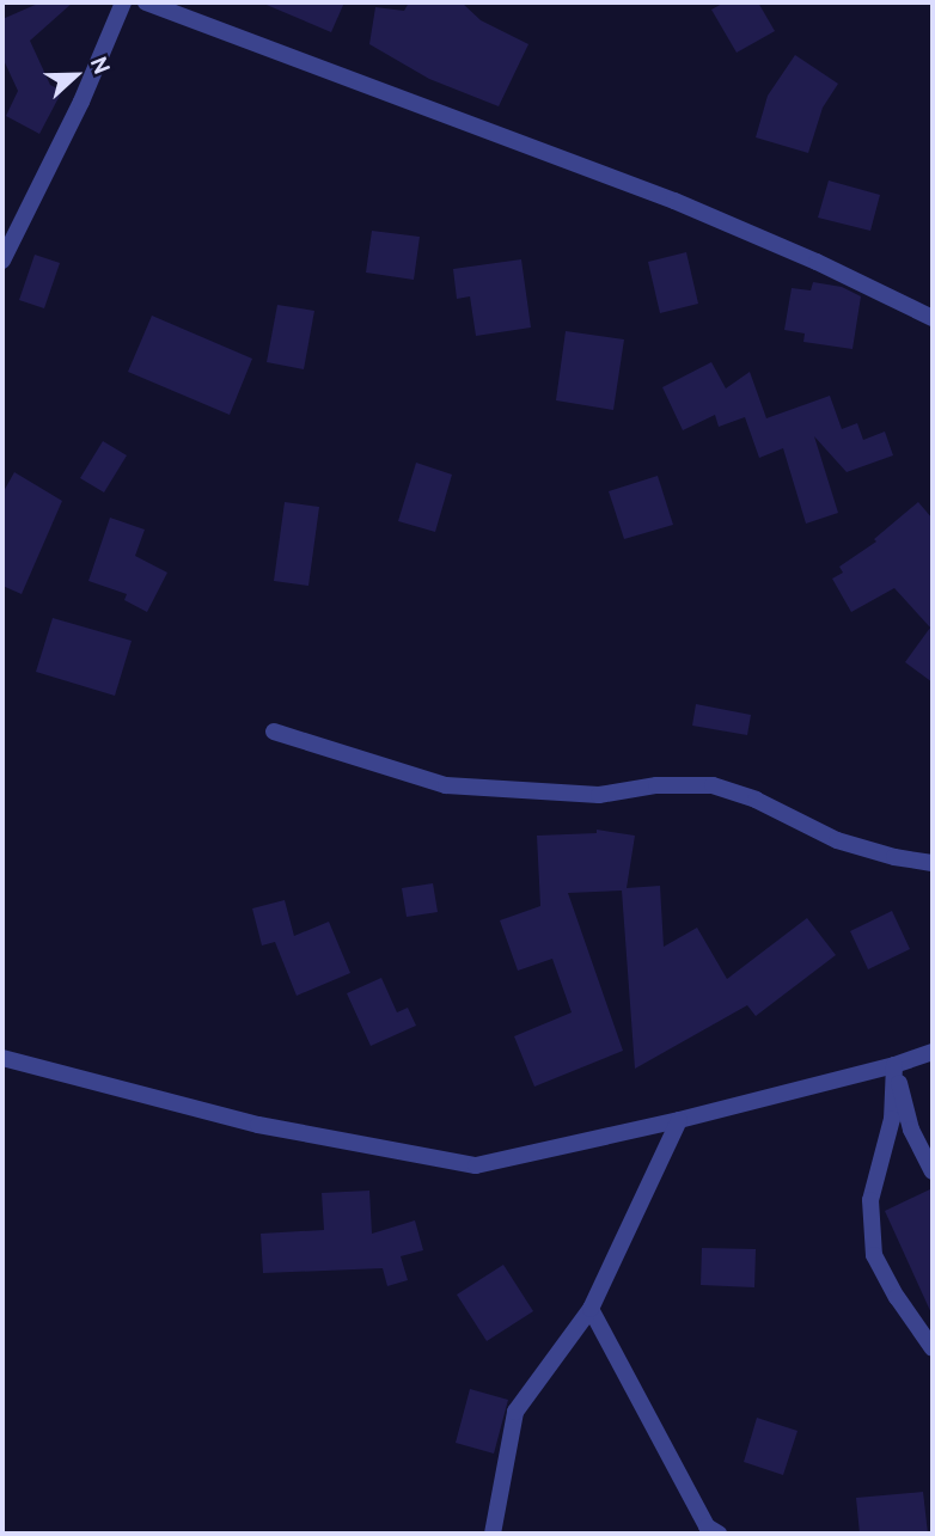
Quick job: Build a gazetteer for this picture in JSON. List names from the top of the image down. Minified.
{"north":"right"}
